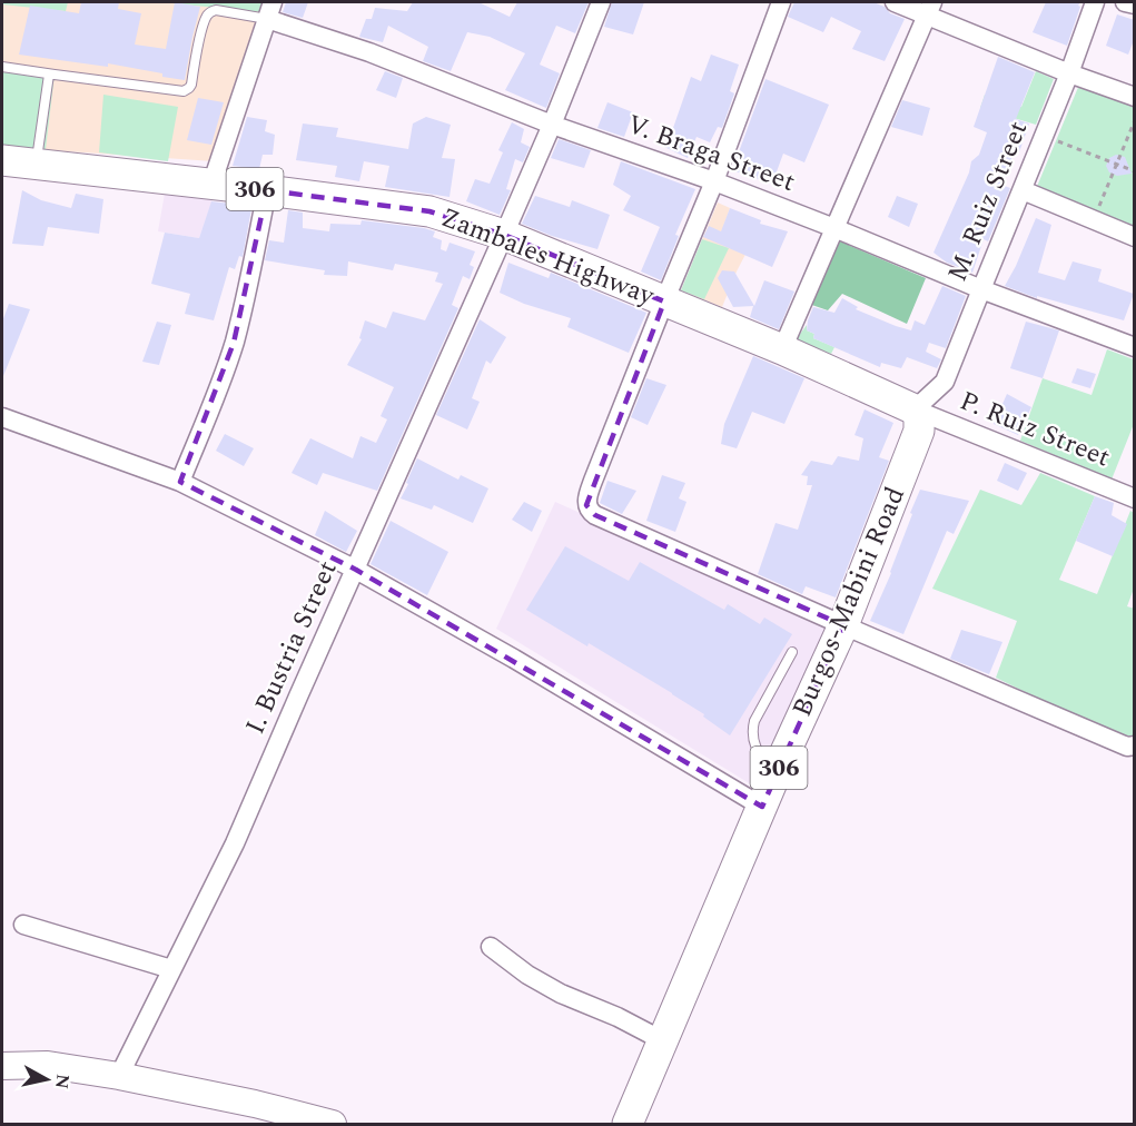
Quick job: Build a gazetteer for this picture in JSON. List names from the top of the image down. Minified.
{"streets":{"main road":["306","Zambales Highway","Burgos-Mabini Road"],"street":["V. Braga Street","M. Ruiz Street","P. Ruiz Street","I. Bustria Street"]},"crossings":[["V. Braga Street","M. Ruiz Street"],["V. Braga Street","I. Bustria Street"],["M. Ruiz Street","Zambales Highway"],["M. Ruiz Street","P. Ruiz Street"],["M. Ruiz Street","Burgos-Mabini Road"],["Zambales Highway","P. Ruiz Street"],["Zambales Highway","Burgos-Mabini Road"],["Zambales Highway","I. Bustria Street"],["P. Ruiz Street","Burgos-Mabini Road"]],"north":"right"}
